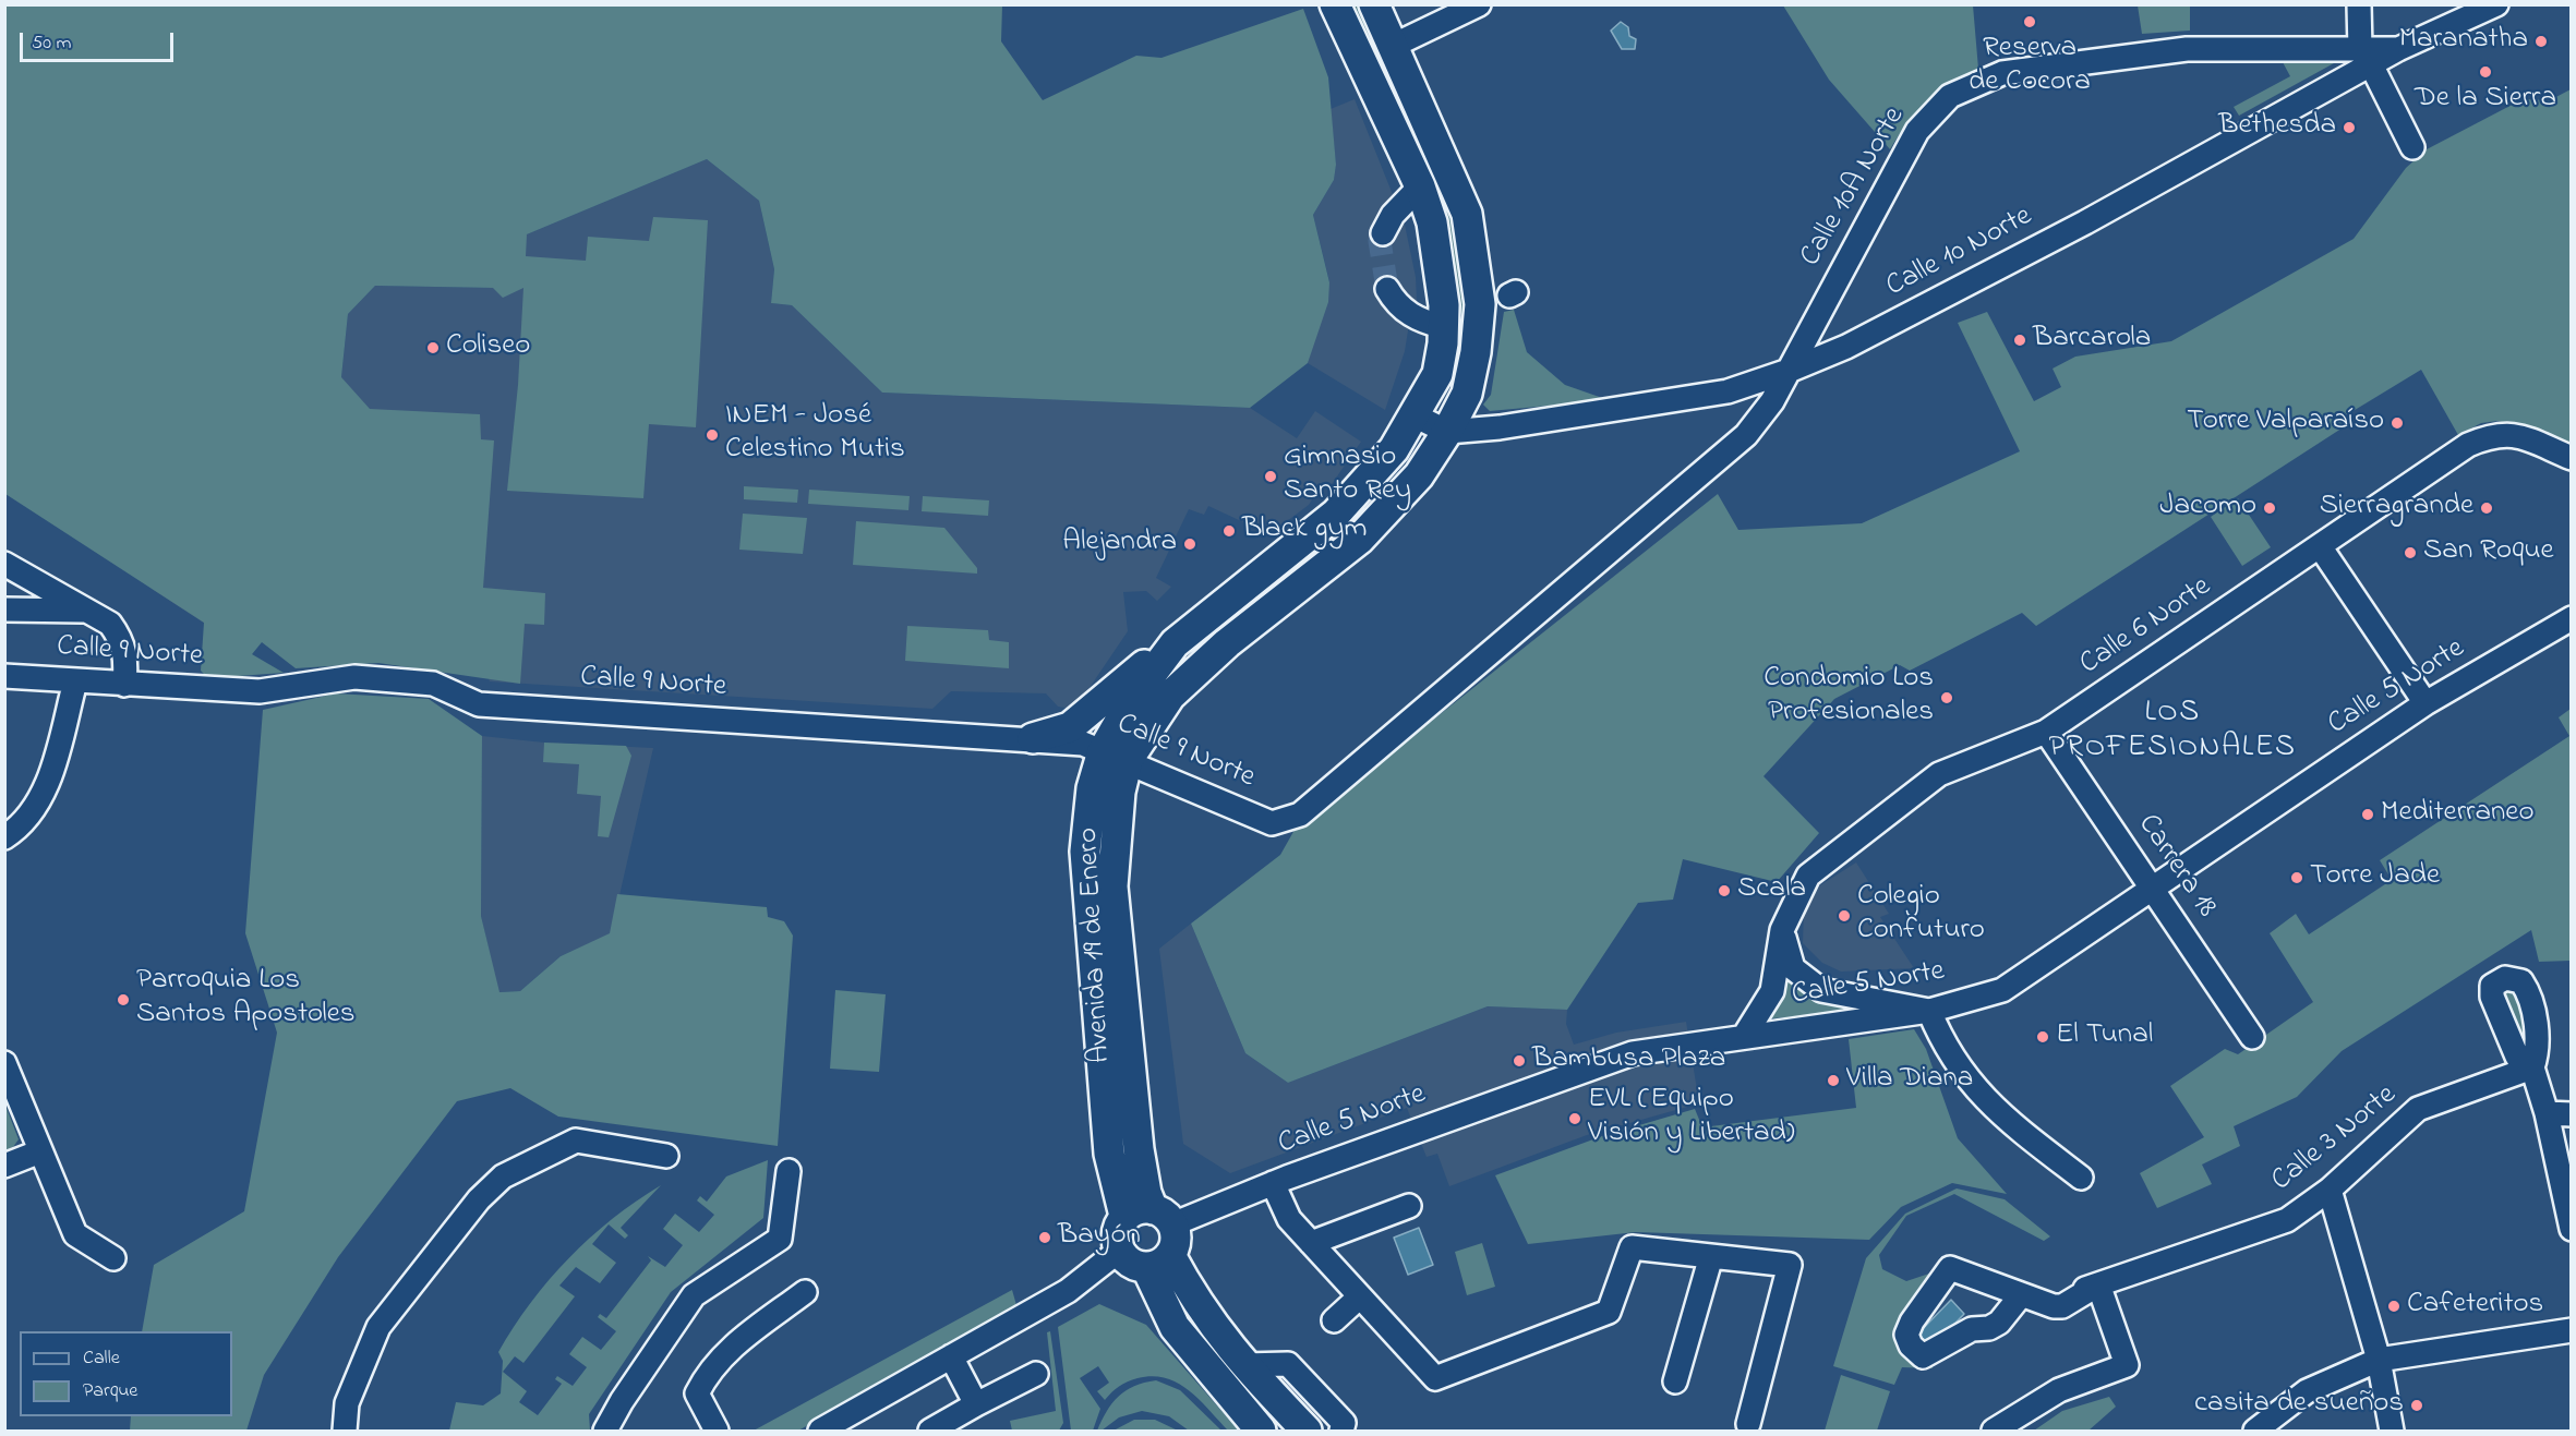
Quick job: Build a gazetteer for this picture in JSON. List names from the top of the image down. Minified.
{"streets":{"main road":["Avenida 19 de Enero"],"street":["Calle 10A Norte","Calle 10 Norte","Calle 6 Norte","Calle 9 Norte","Calle 5 Norte","Carrera 18","Calle 3 Norte"]},"crossings":[["Calle 10A Norte","Calle 10 Norte"],["Calle 10A Norte","Calle 9 Norte"],["Calle 10 Norte","Avenida 19 de Enero"],["Calle 6 Norte","Calle 5 Norte"],["Calle 6 Norte","Carrera 18"],["Calle 9 Norte","Avenida 19 de Enero"],["Calle 5 Norte","Carrera 18"],["Calle 5 Norte","Avenida 19 de Enero"]],"districts":["LOS PROFESIONALES"],"places":["Reserva de Cocora","Maranatha","De la Sierra","Bethesda","Barcarola","Coliseo","Torre Valparaíso","INEM - José Celestino Mutis","Gimnasio Santo Rey","Jacomo","Sierragrande","Black gym","Alejandra","San Roque","Condomio Los Profesionales","Mediterraneo","Torre Jade","Scala","Colegio Confuturo","Parroquia Los Santos Apostoles","El Tunal","Bambusa Plaza","Villa Diana","EVL (Equipo Visión y Libertad)","Bayón","Cafeteritos","casita de sueños"],"legend":["Calle","Parque"],"scale_bar":"50 m"}
